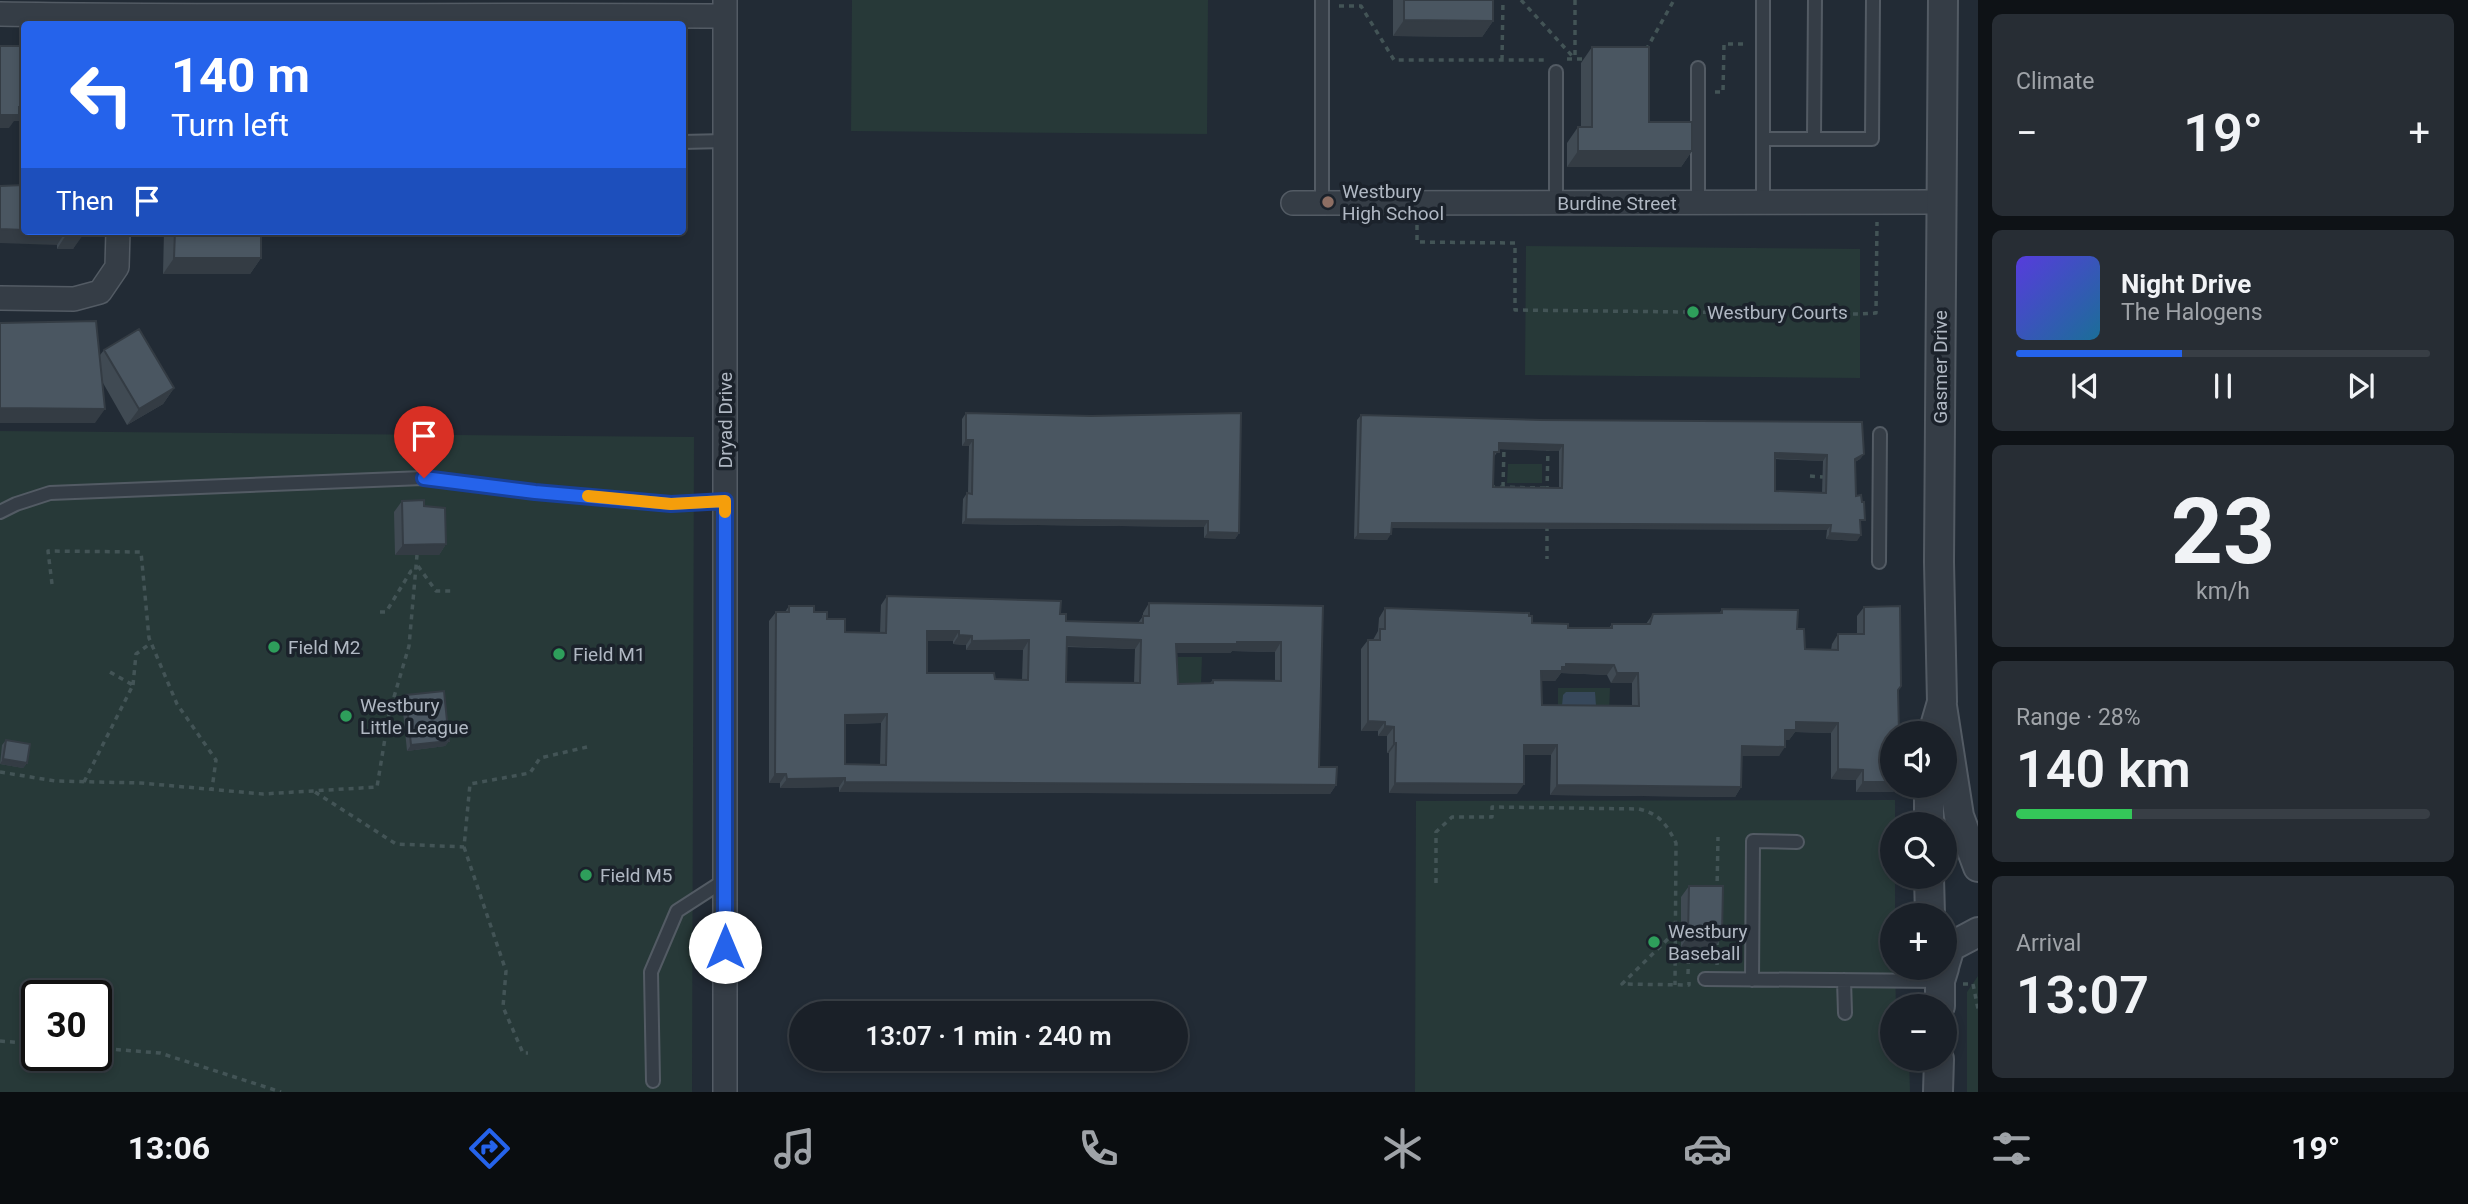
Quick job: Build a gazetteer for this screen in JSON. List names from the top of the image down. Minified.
{"streets":{"street":["Burdine Street","Gasmer Drive","Dryad Drive"]},"crossings":[["Burdine Street","Gasmer Drive"]],"places":["Westbury High School","Westbury Courts","Field M2","Field M1","Westbury Little League","Field M5","Westbury Baseball"],"page":{"tile":["Climate",["23","km/h"],["Range · 28%","140 km"],["Arrival","13:07"]],"turn":["140 m","Turn left"],"heat":["−","19°","+"],"then":"Then","song":["Night Drive","The Halogens"],"map_buttons":["+","−"],"limit":"30","trip":"13:07 · 1 min · 240 m","tabs":["13:06","19°"]}}
